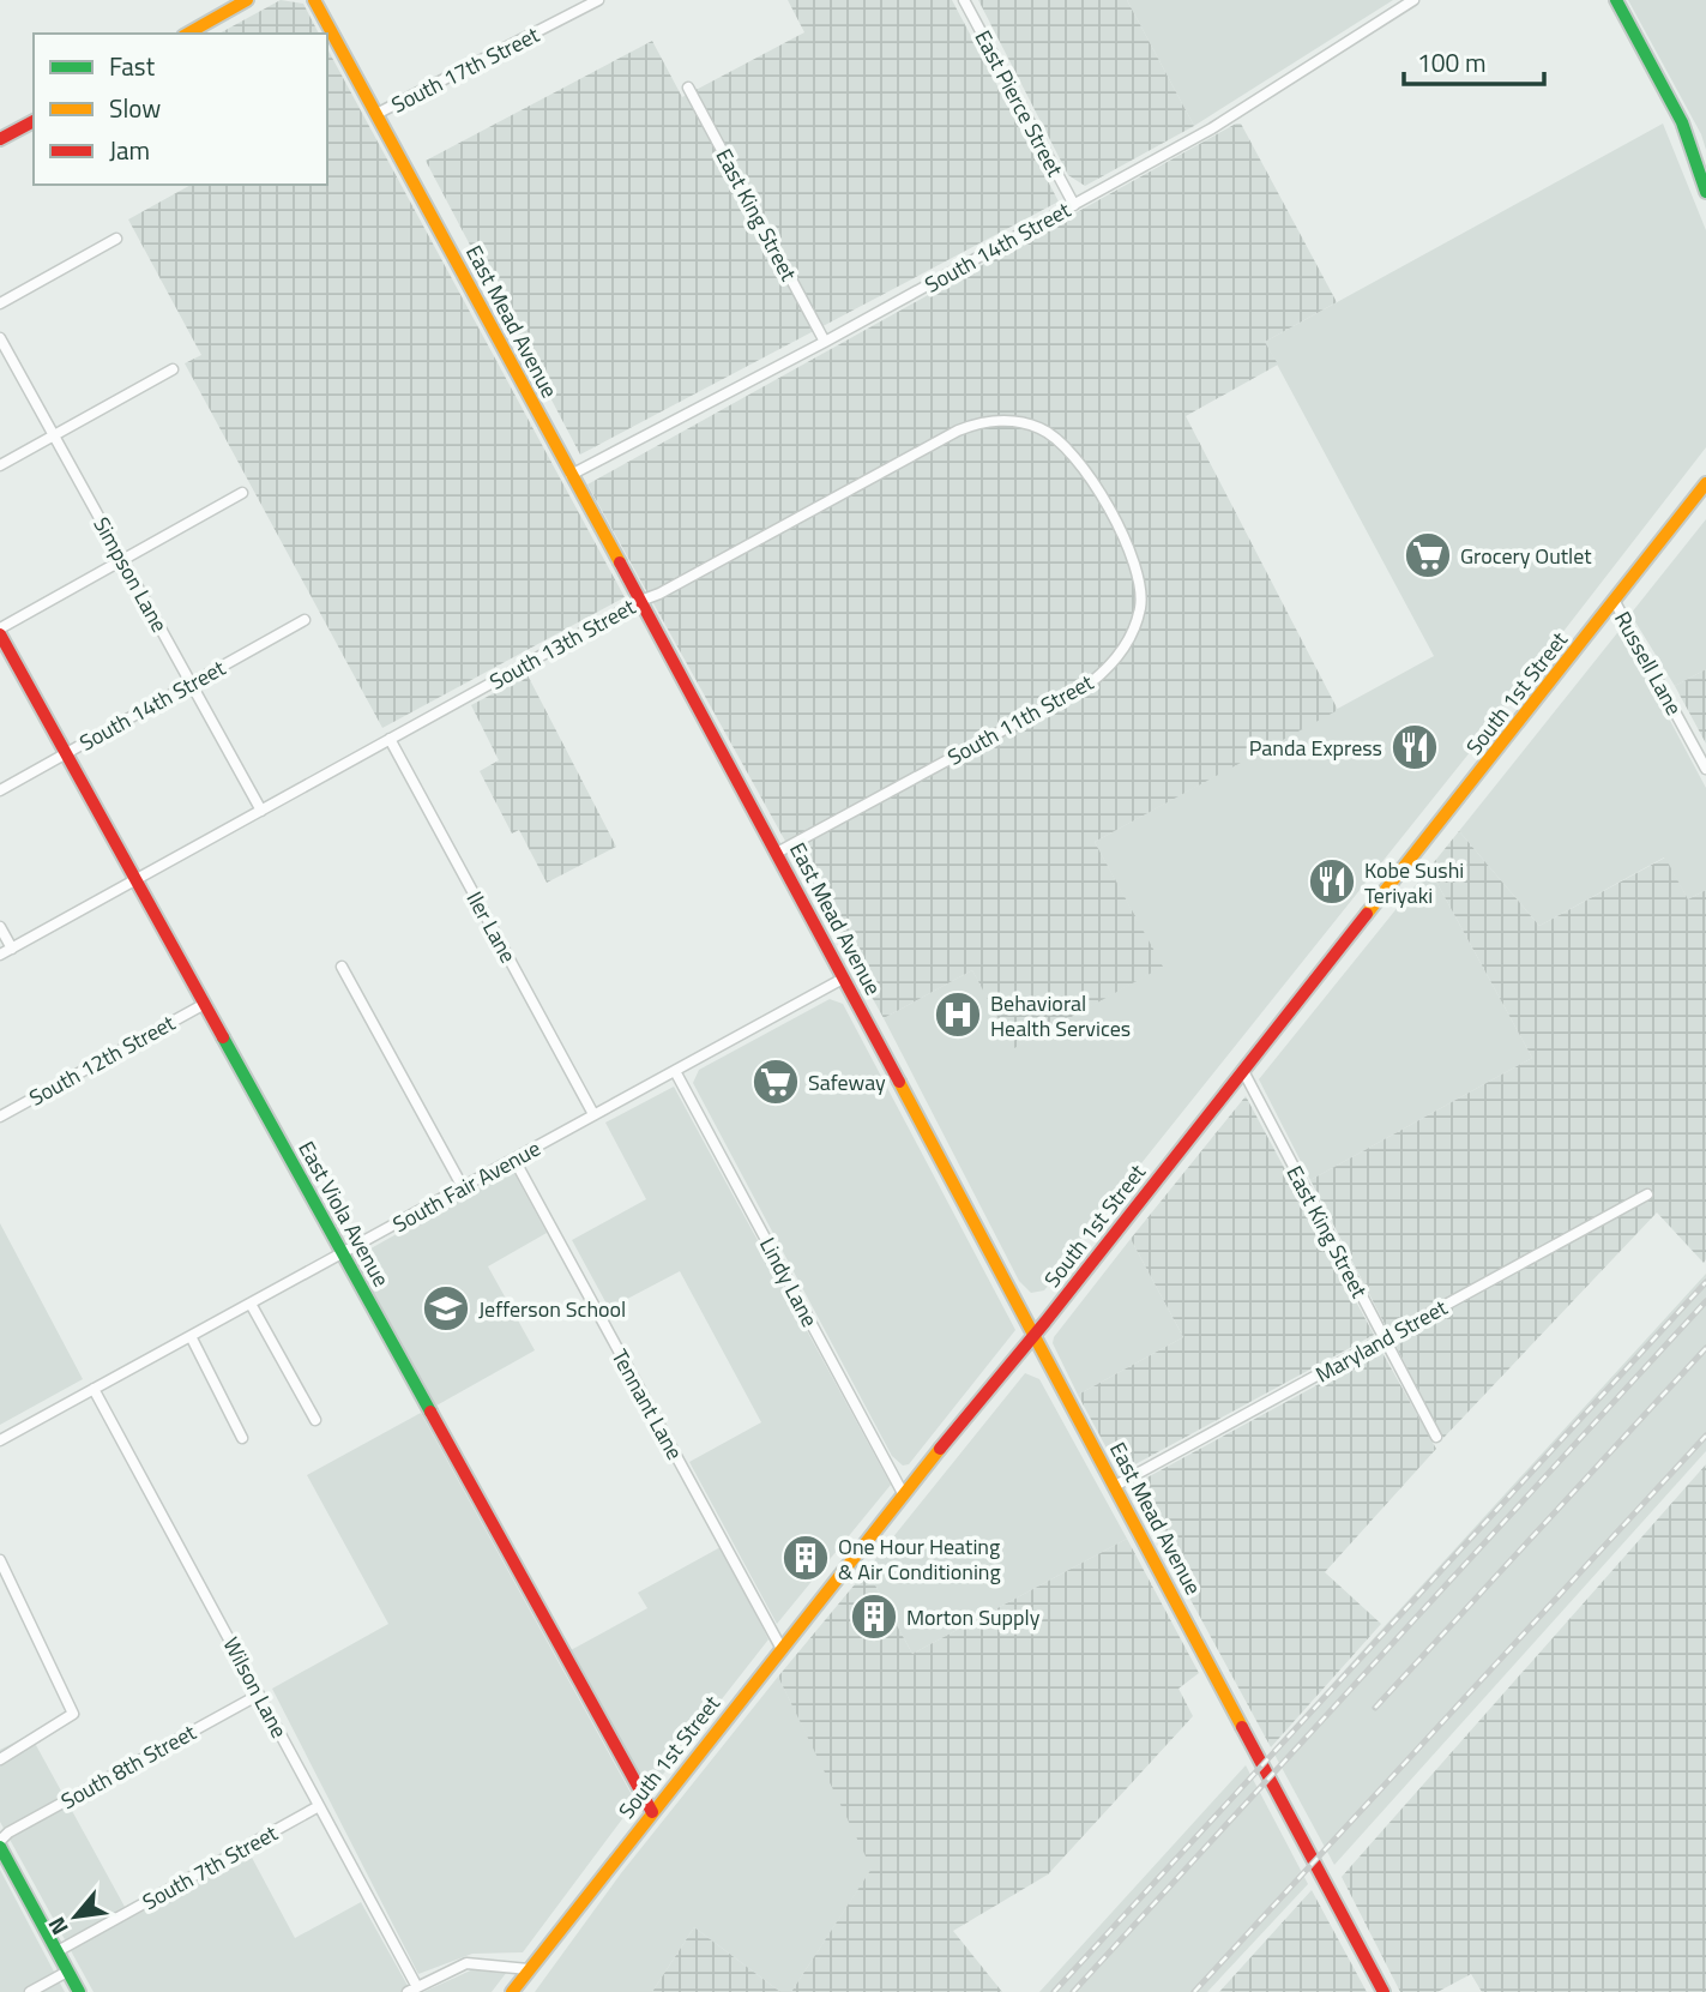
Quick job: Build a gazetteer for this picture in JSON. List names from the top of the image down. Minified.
{"streets":{"street":["South 17th Street","East Pierce Street","East King Street","South 14th Street","East Mead Avenue","Simpson Lane","South 13th Street","Russell Lane","South 1st Street","South 11th Street","Iler Lane","South 12th Street","South Fair Avenue","East Viola Avenue","Lindy Lane","Maryland Street","Tennant Lane","Wilson Lane","South 8th Street","South 7th Street"]},"crossings":[["South 17th Street","East Mead Avenue"],["East Pierce Street","South 14th Street"],["East King Street","South 14th Street"],["East King Street","South 1st Street"],["East King Street","Maryland Street"],["South 14th Street","East Mead Avenue"],["South 14th Street","Simpson Lane"],["South 14th Street","East Viola Avenue"],["East Mead Avenue","South 13th Street"],["East Mead Avenue","South 1st Street"],["East Mead Avenue","South 11th Street"],["East Mead Avenue","South Fair Avenue"],["East Mead Avenue","Maryland Street"],["Simpson Lane","South 13th Street"],["South 13th Street","South 11th Street"],["South 13th Street","Iler Lane"],["South 13th Street","East Viola Avenue"],["Russell Lane","South 1st Street"],["South 1st Street","East Viola Avenue"],["South 1st Street","Lindy Lane"],["South 1st Street","Tennant Lane"],["Iler Lane","South Fair Avenue"],["South 12th Street","East Viola Avenue"],["South Fair Avenue","East Viola Avenue"],["South Fair Avenue","Lindy Lane"],["South Fair Avenue","Tennant Lane"],["South Fair Avenue","Wilson Lane"],["Wilson Lane","South 8th Street"],["Wilson Lane","South 7th Street"]],"places":{"supermarket":["Grocery Outlet","Safeway"],"restaurant":["Panda Express","Kobe Sushi Teriyaki"],"hospital":["Behavioral Health Services"],"school or university":["Jefferson School"],"building":["One Hour Heating & Air Conditioning","Morton Supply"]},"legend":["Fast","Slow","Jam"],"scale_bar":"100 m","north":"bottom left"}
